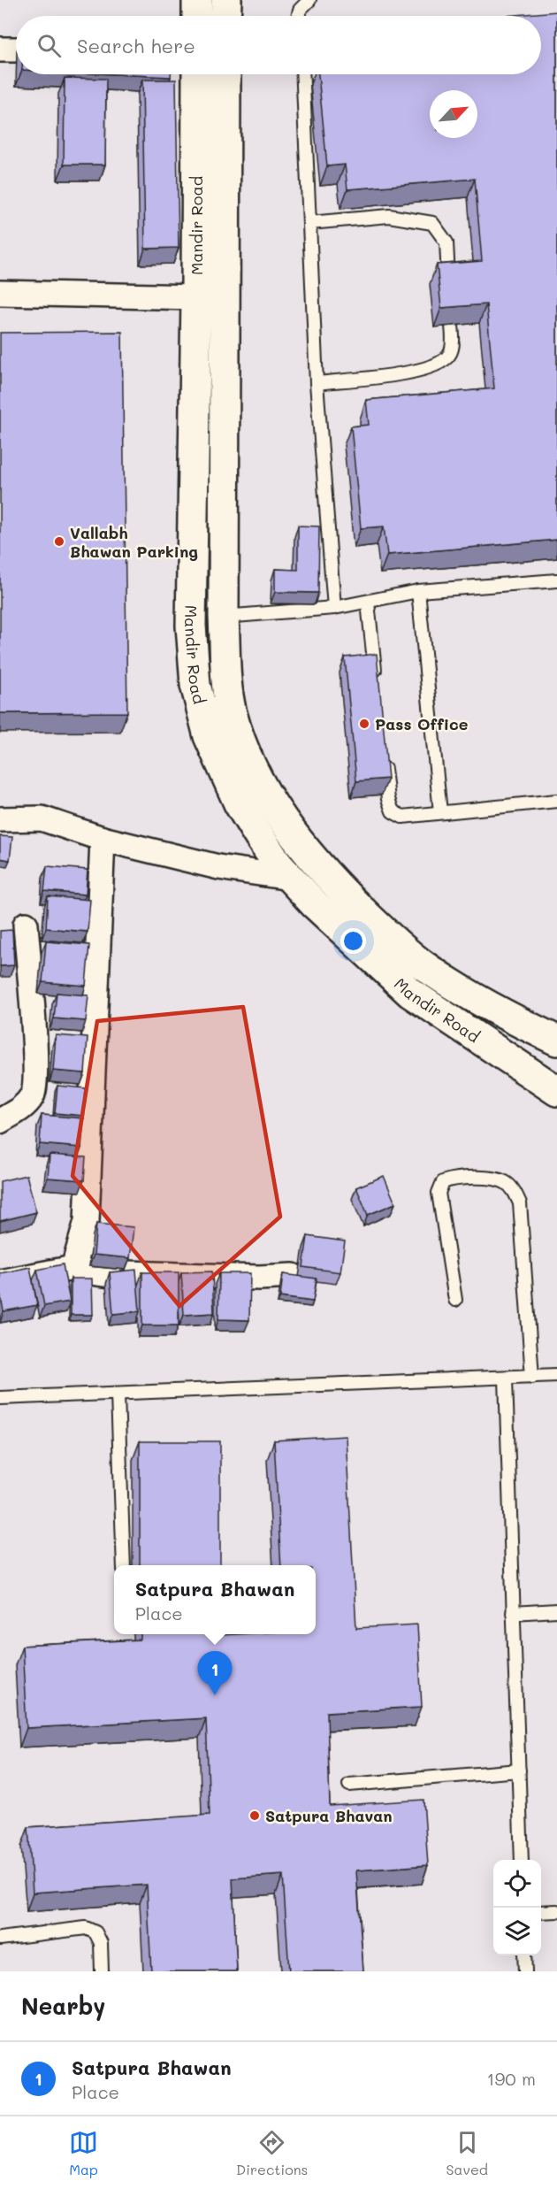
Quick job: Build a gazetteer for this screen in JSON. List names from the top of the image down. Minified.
{"streets":{"street":["Mandir Road"]},"places":["Vallabh Bhawan Parking","Pass Office","Satpura Bhavan"],"north":"top right","page":{"search":"Search here","popup":["Satpura Bhawan","Place"],"pins":"1","heading":"Nearby","list":[{"mark":"1","name":"Satpura Bhawan","note":"Place","value":"190 m"}],"nav":["Map","Directions","Saved"]}}
